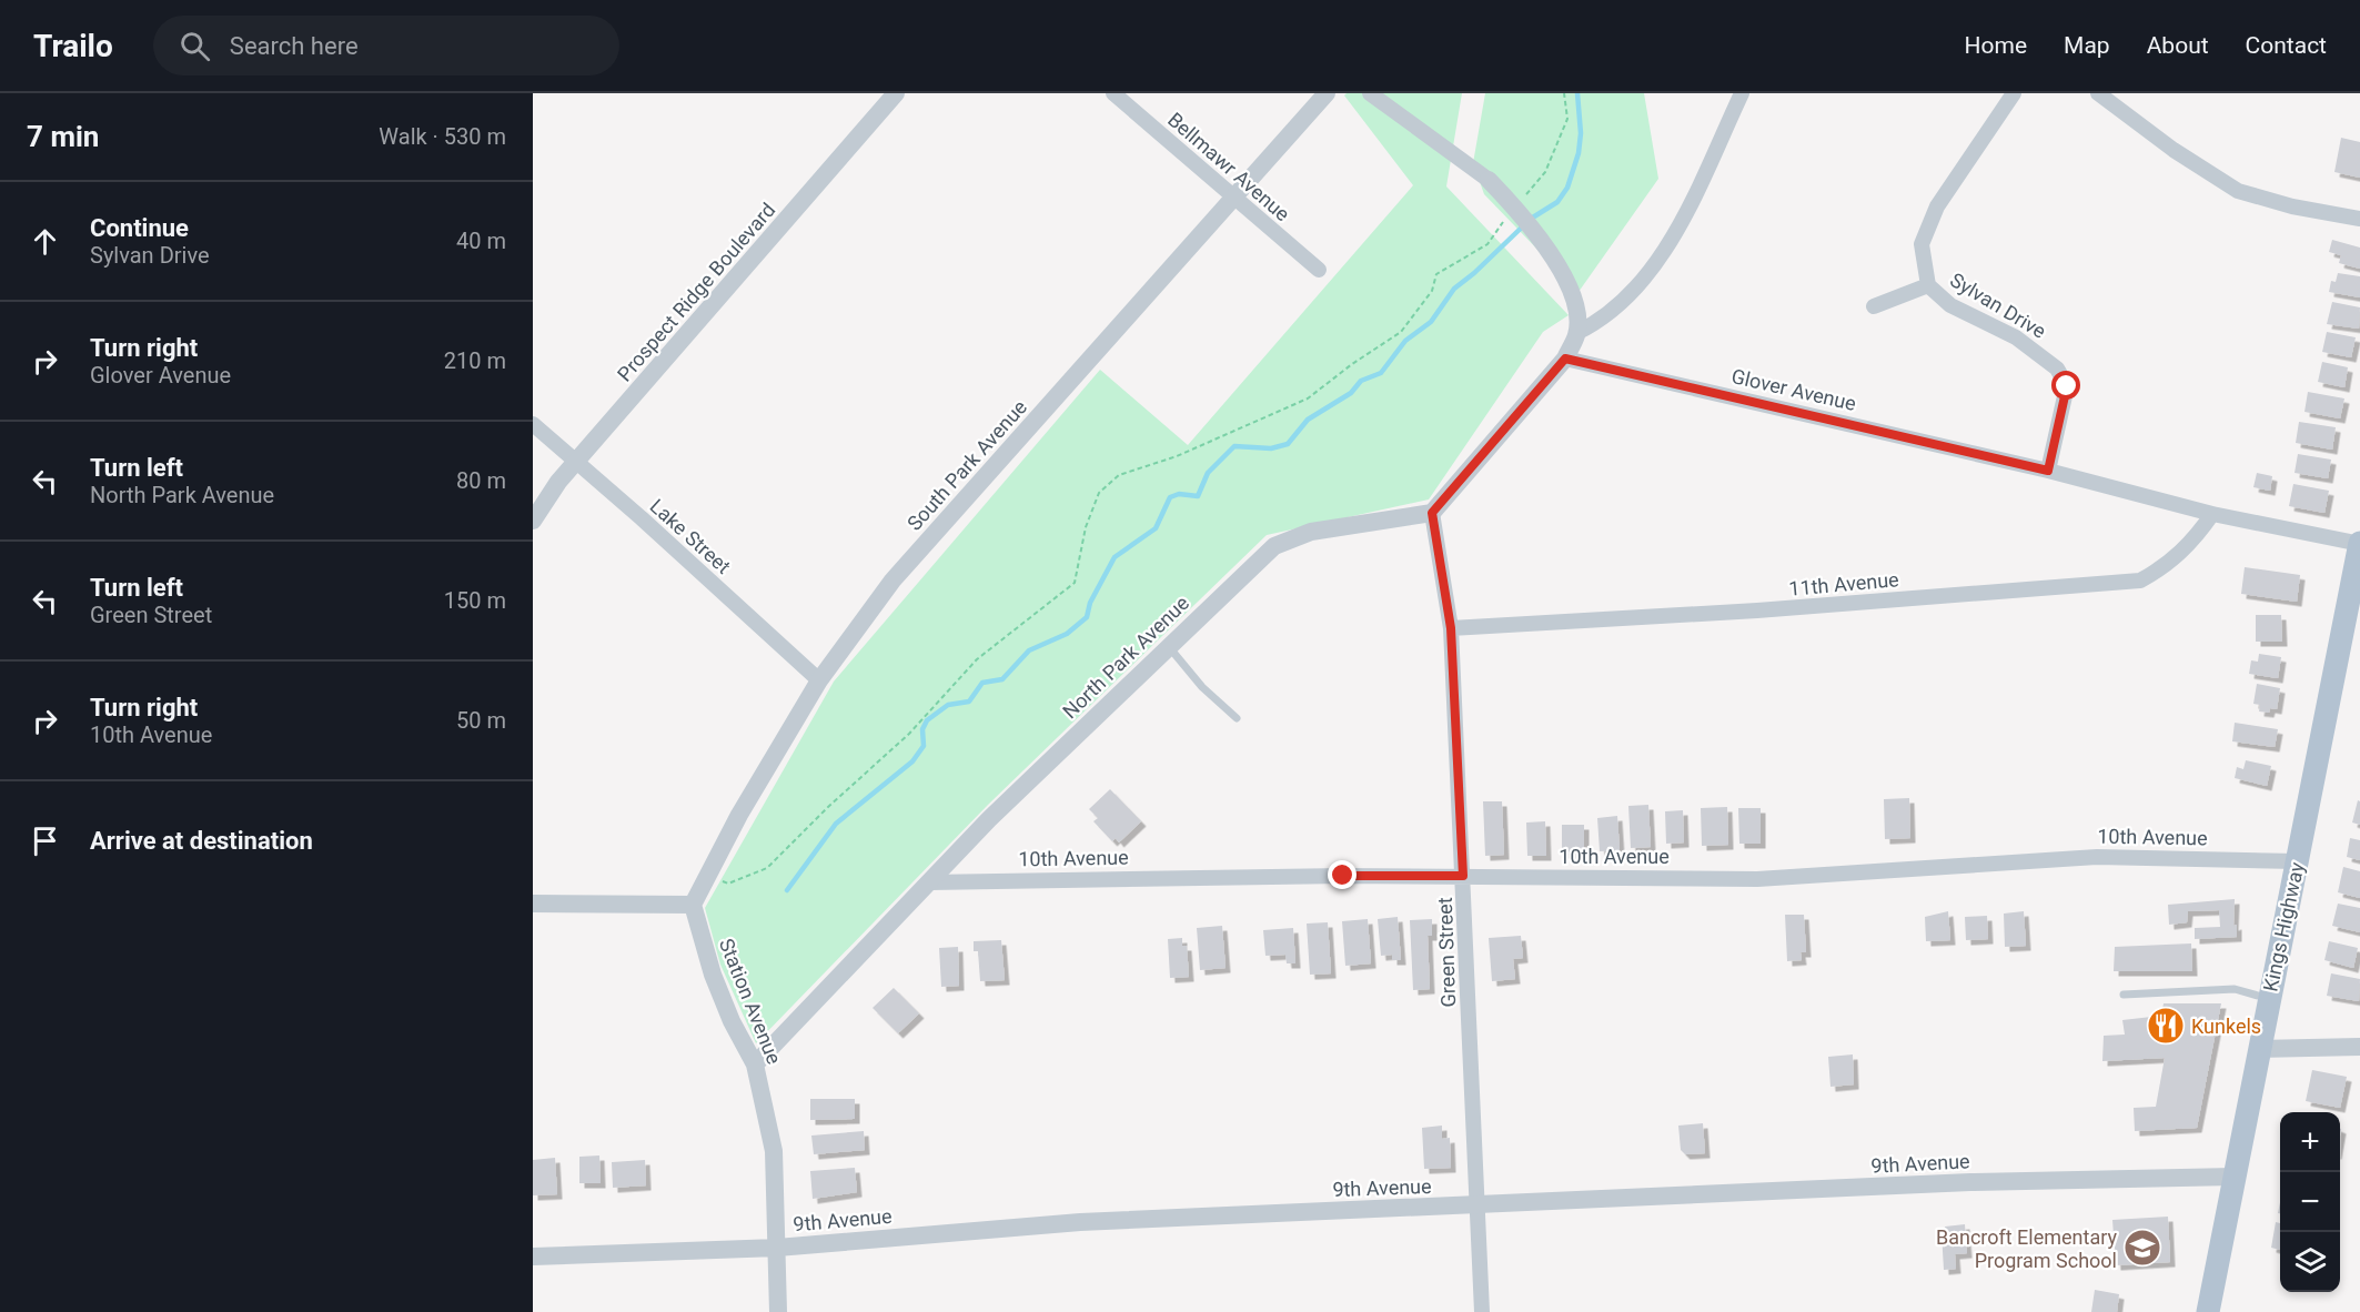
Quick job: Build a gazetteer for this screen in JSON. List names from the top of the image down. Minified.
{"streets":{"main road":["Kings Highway"],"street":["Bellmawr Avenue","Prospect Ridge Boulevard","Sylvan Drive","Glover Avenue","South Park Avenue","Lake Street","11th Avenue","North Park Avenue","10th Avenue","Green Street","Station Avenue","9th Avenue"]},"crossings":[["Bellmawr Avenue","South Park Avenue"],["Prospect Ridge Boulevard","Lake Street"],["Sylvan Drive","Glover Avenue"],["Glover Avenue","11th Avenue"],["Glover Avenue","Kings Highway"],["South Park Avenue","Lake Street"],["South Park Avenue","Station Avenue"],["11th Avenue","Green Street"],["North Park Avenue","10th Avenue"],["North Park Avenue","Green Street"],["North Park Avenue","Station Avenue"],["10th Avenue","Kings Highway"],["10th Avenue","Green Street"],["Kings Highway","9th Avenue"],["Green Street","9th Avenue"],["Station Avenue","9th Avenue"]],"places":{"restaurant":["Kunkels"],"school or university":["Bancroft Elementary Program School"]},"page":{"header":"Trailo","search":"Search here","nav":["Home","Map","About","Contact"],"heading":["7 min","Walk · 530 m"],"list":[["Continue","Sylvan Drive","40 m"],["Turn right","Glover Avenue","210 m"],["Turn left","North Park Avenue","80 m"],["Turn left","Green Street","150 m"],["Turn right","10th Avenue","50 m"],"Arrive at destination"],"map_buttons":["+","−"]}}
